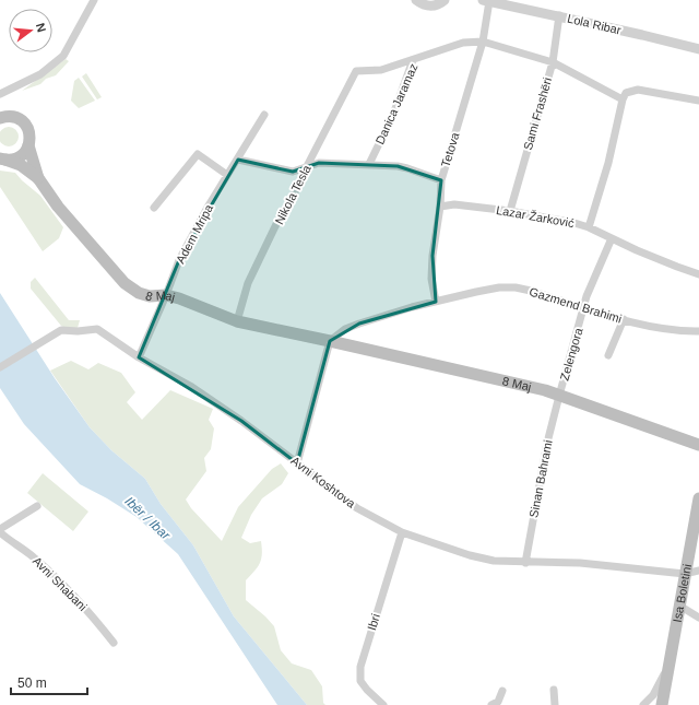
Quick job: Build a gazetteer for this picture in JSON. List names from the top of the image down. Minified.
{"streets":{"main road":["8 Maj","Isa Boletini"],"street":["Lola Ribar","Danica Jaramaz","Sami Frashëri","Tetova","Nikola Tesla","Lazar Žarković","Adem Mripa","Gazmend Brahimi","Zelengora","Sinan Bahrami","Avni Koshtova","Avni Shabani","Ibri"]},"crossings":[["Lola Ribar","Sami Frashëri"],["Lola Ribar","Tetova"],["Danica Jaramaz","Tetova"],["Danica Jaramaz","Nikola Tesla"],["Sami Frashëri","Lazar Žarković"],["Tetova","Lazar Žarković"],["Tetova","Gazmend Brahimi"],["Nikola Tesla","8 Maj"],["Lazar Žarković","Zelengora"],["Adem Mripa","8 Maj"],["Adem Mripa","Avni Koshtova"],["8 Maj","Gazmend Brahimi"],["8 Maj","Zelengora"],["8 Maj","Sinan Bahrami"],["Gazmend Brahimi","Zelengora"],["Zelengora","Sinan Bahrami"],["Sinan Bahrami","Avni Koshtova"],["Avni Koshtova","Isa Boletini"],["Avni Koshtova","Ibri"]],"water":["Ibër / Ibar"],"scale_bar":"50 m","north":"right"}
